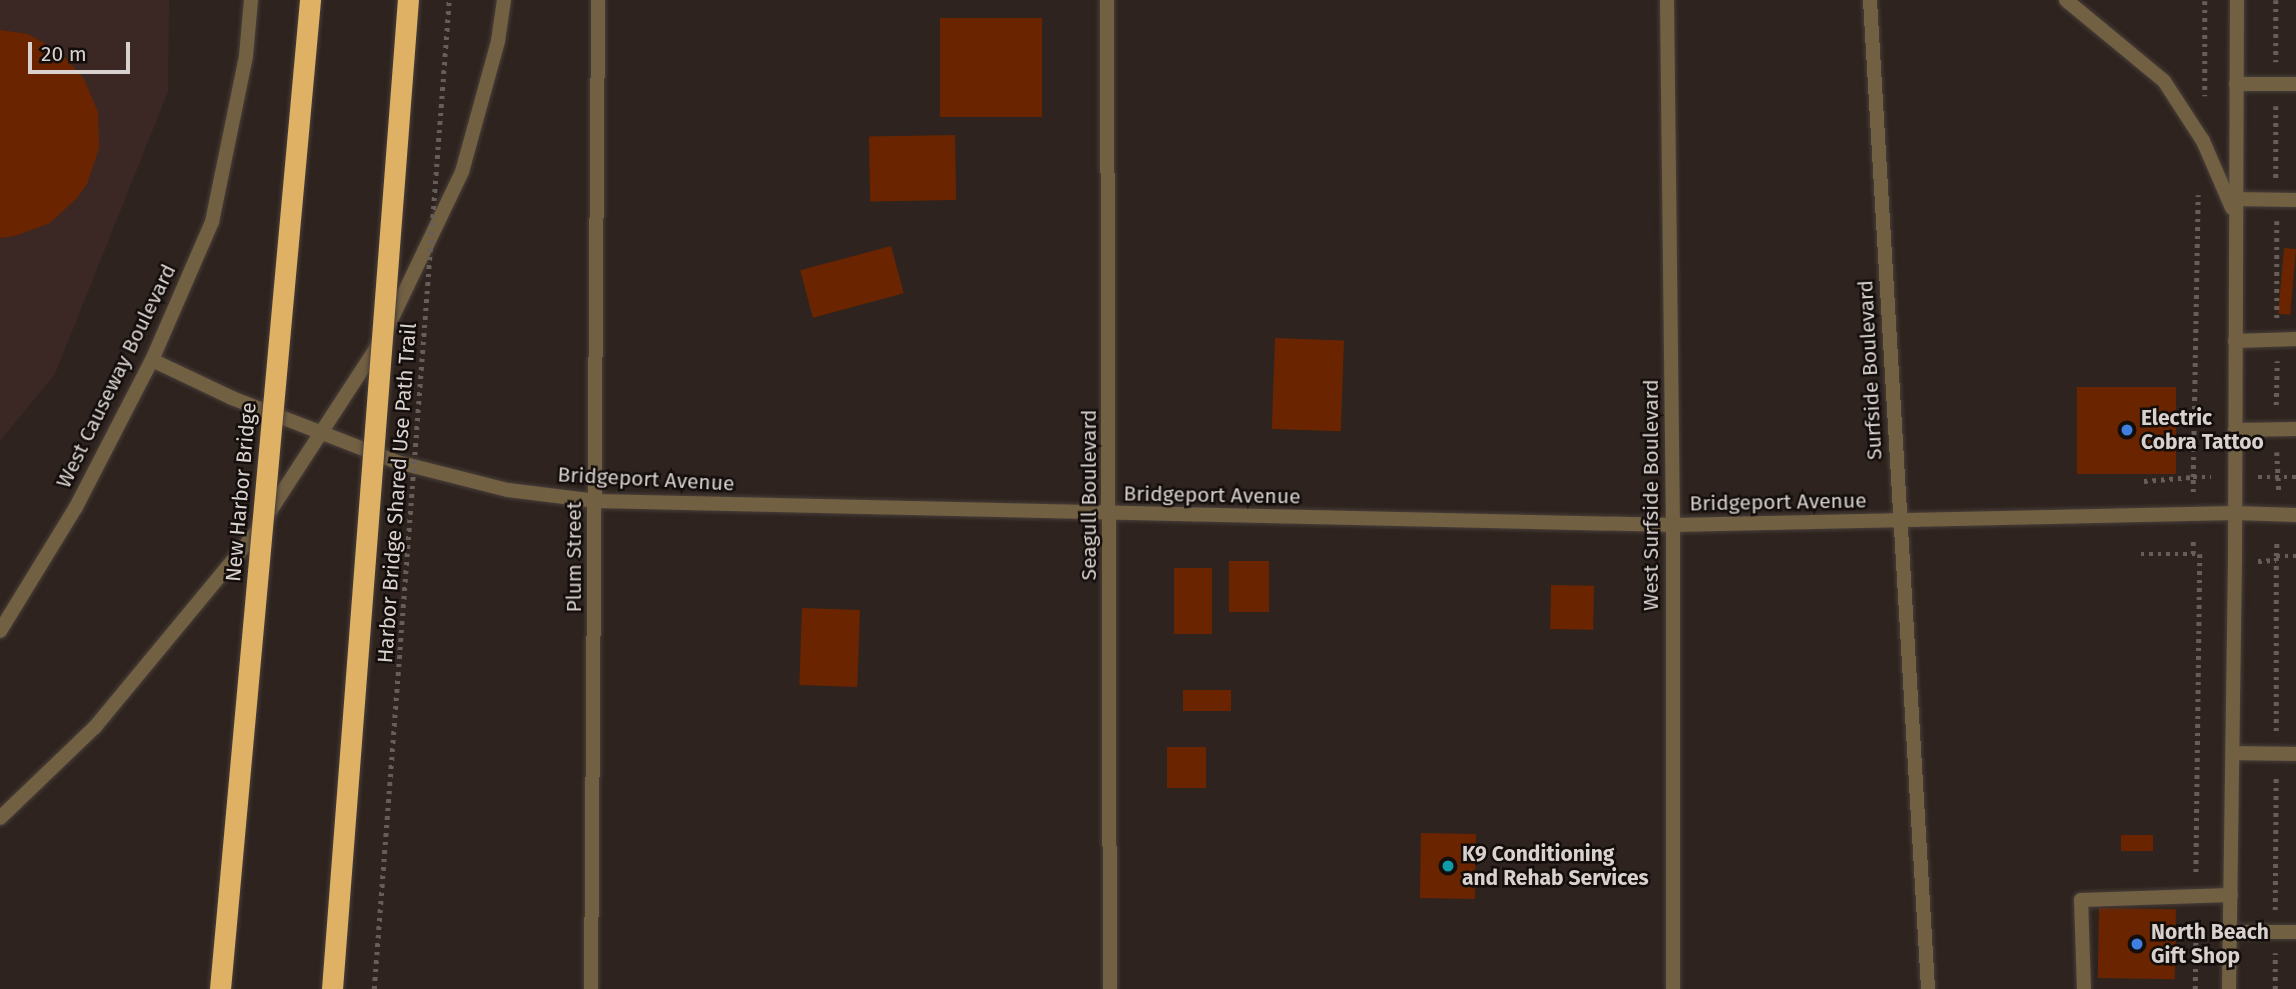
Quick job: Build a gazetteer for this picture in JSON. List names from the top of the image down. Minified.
{"streets":{"highway":["New Harbor Bridge"],"street":["Surfside Boulevard","West Causeway Boulevard","Bridgeport Avenue","Seagull Boulevard","West Surfside Boulevard","Plum Street"],"path":["Harbor Bridge Shared Use Path Trail"]},"crossings":[["Surfside Boulevard","Bridgeport Avenue"],["West Causeway Boulevard","Bridgeport Avenue"],["Bridgeport Avenue","Seagull Boulevard"],["Bridgeport Avenue","West Surfside Boulevard"],["Bridgeport Avenue","Plum Street"]],"places":["Electric Cobra Tattoo","K9 Conditioning and Rehab Services","North Beach Gift Shop"],"scale_bar":"20 m"}
